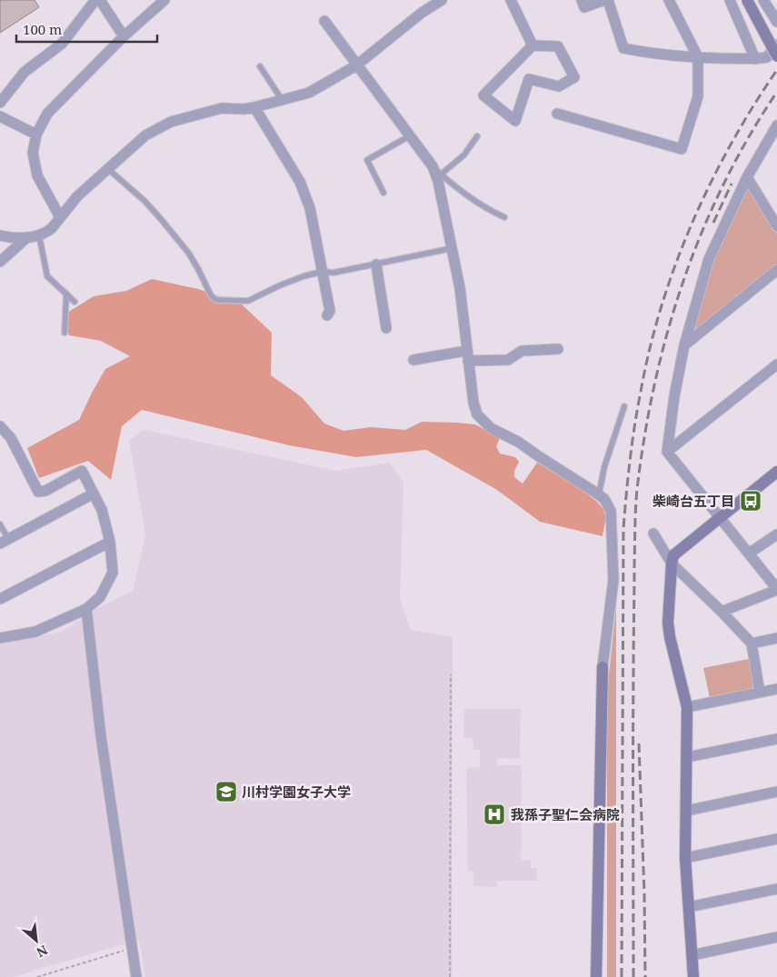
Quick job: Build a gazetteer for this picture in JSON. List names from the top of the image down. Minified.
{"places":{"bus stop":["柴崎台五丁目"],"school or university":["川村学園女子大学"],"hospital":["我孫子聖仁会病院"]},"scale_bar":"100 m","north":"bottom right"}
